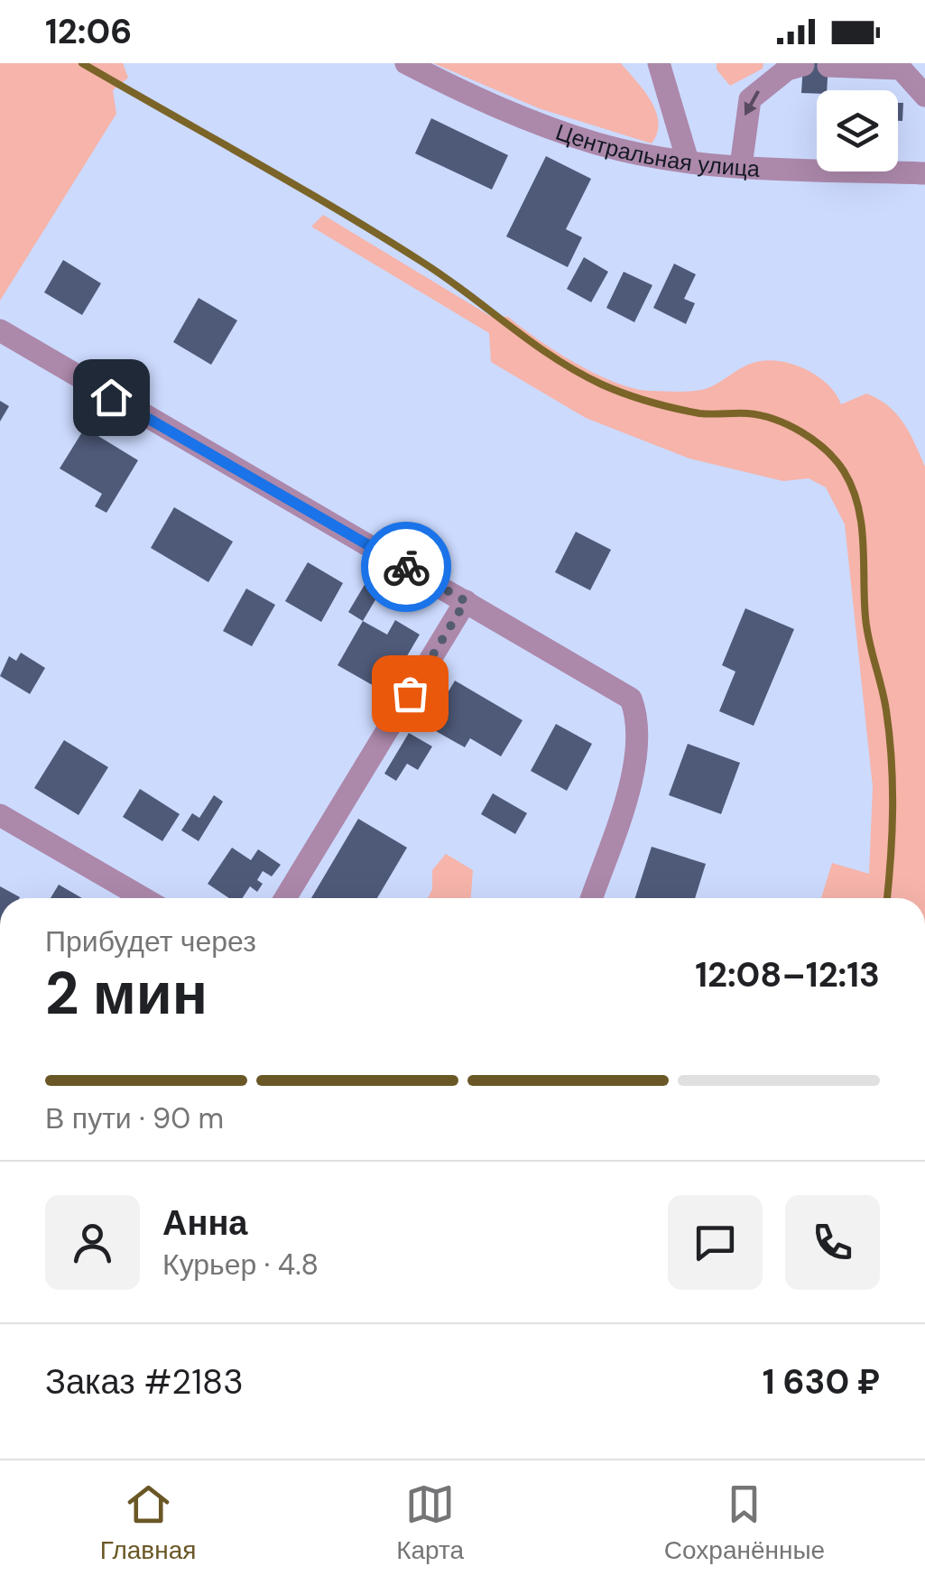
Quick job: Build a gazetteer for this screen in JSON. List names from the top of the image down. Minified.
{"streets":{"street":["Центральная улица"]},"page":{"status":"12:06","heading":["2 мин","Прибудет через","12:08–12:13"],"panel":["Анна","Курьер · 4.8","Заказ #2183","1 630 ₽"],"bar":"В пути · 90 m","tabs":["Главная","Карта","Сохранённые"]}}
